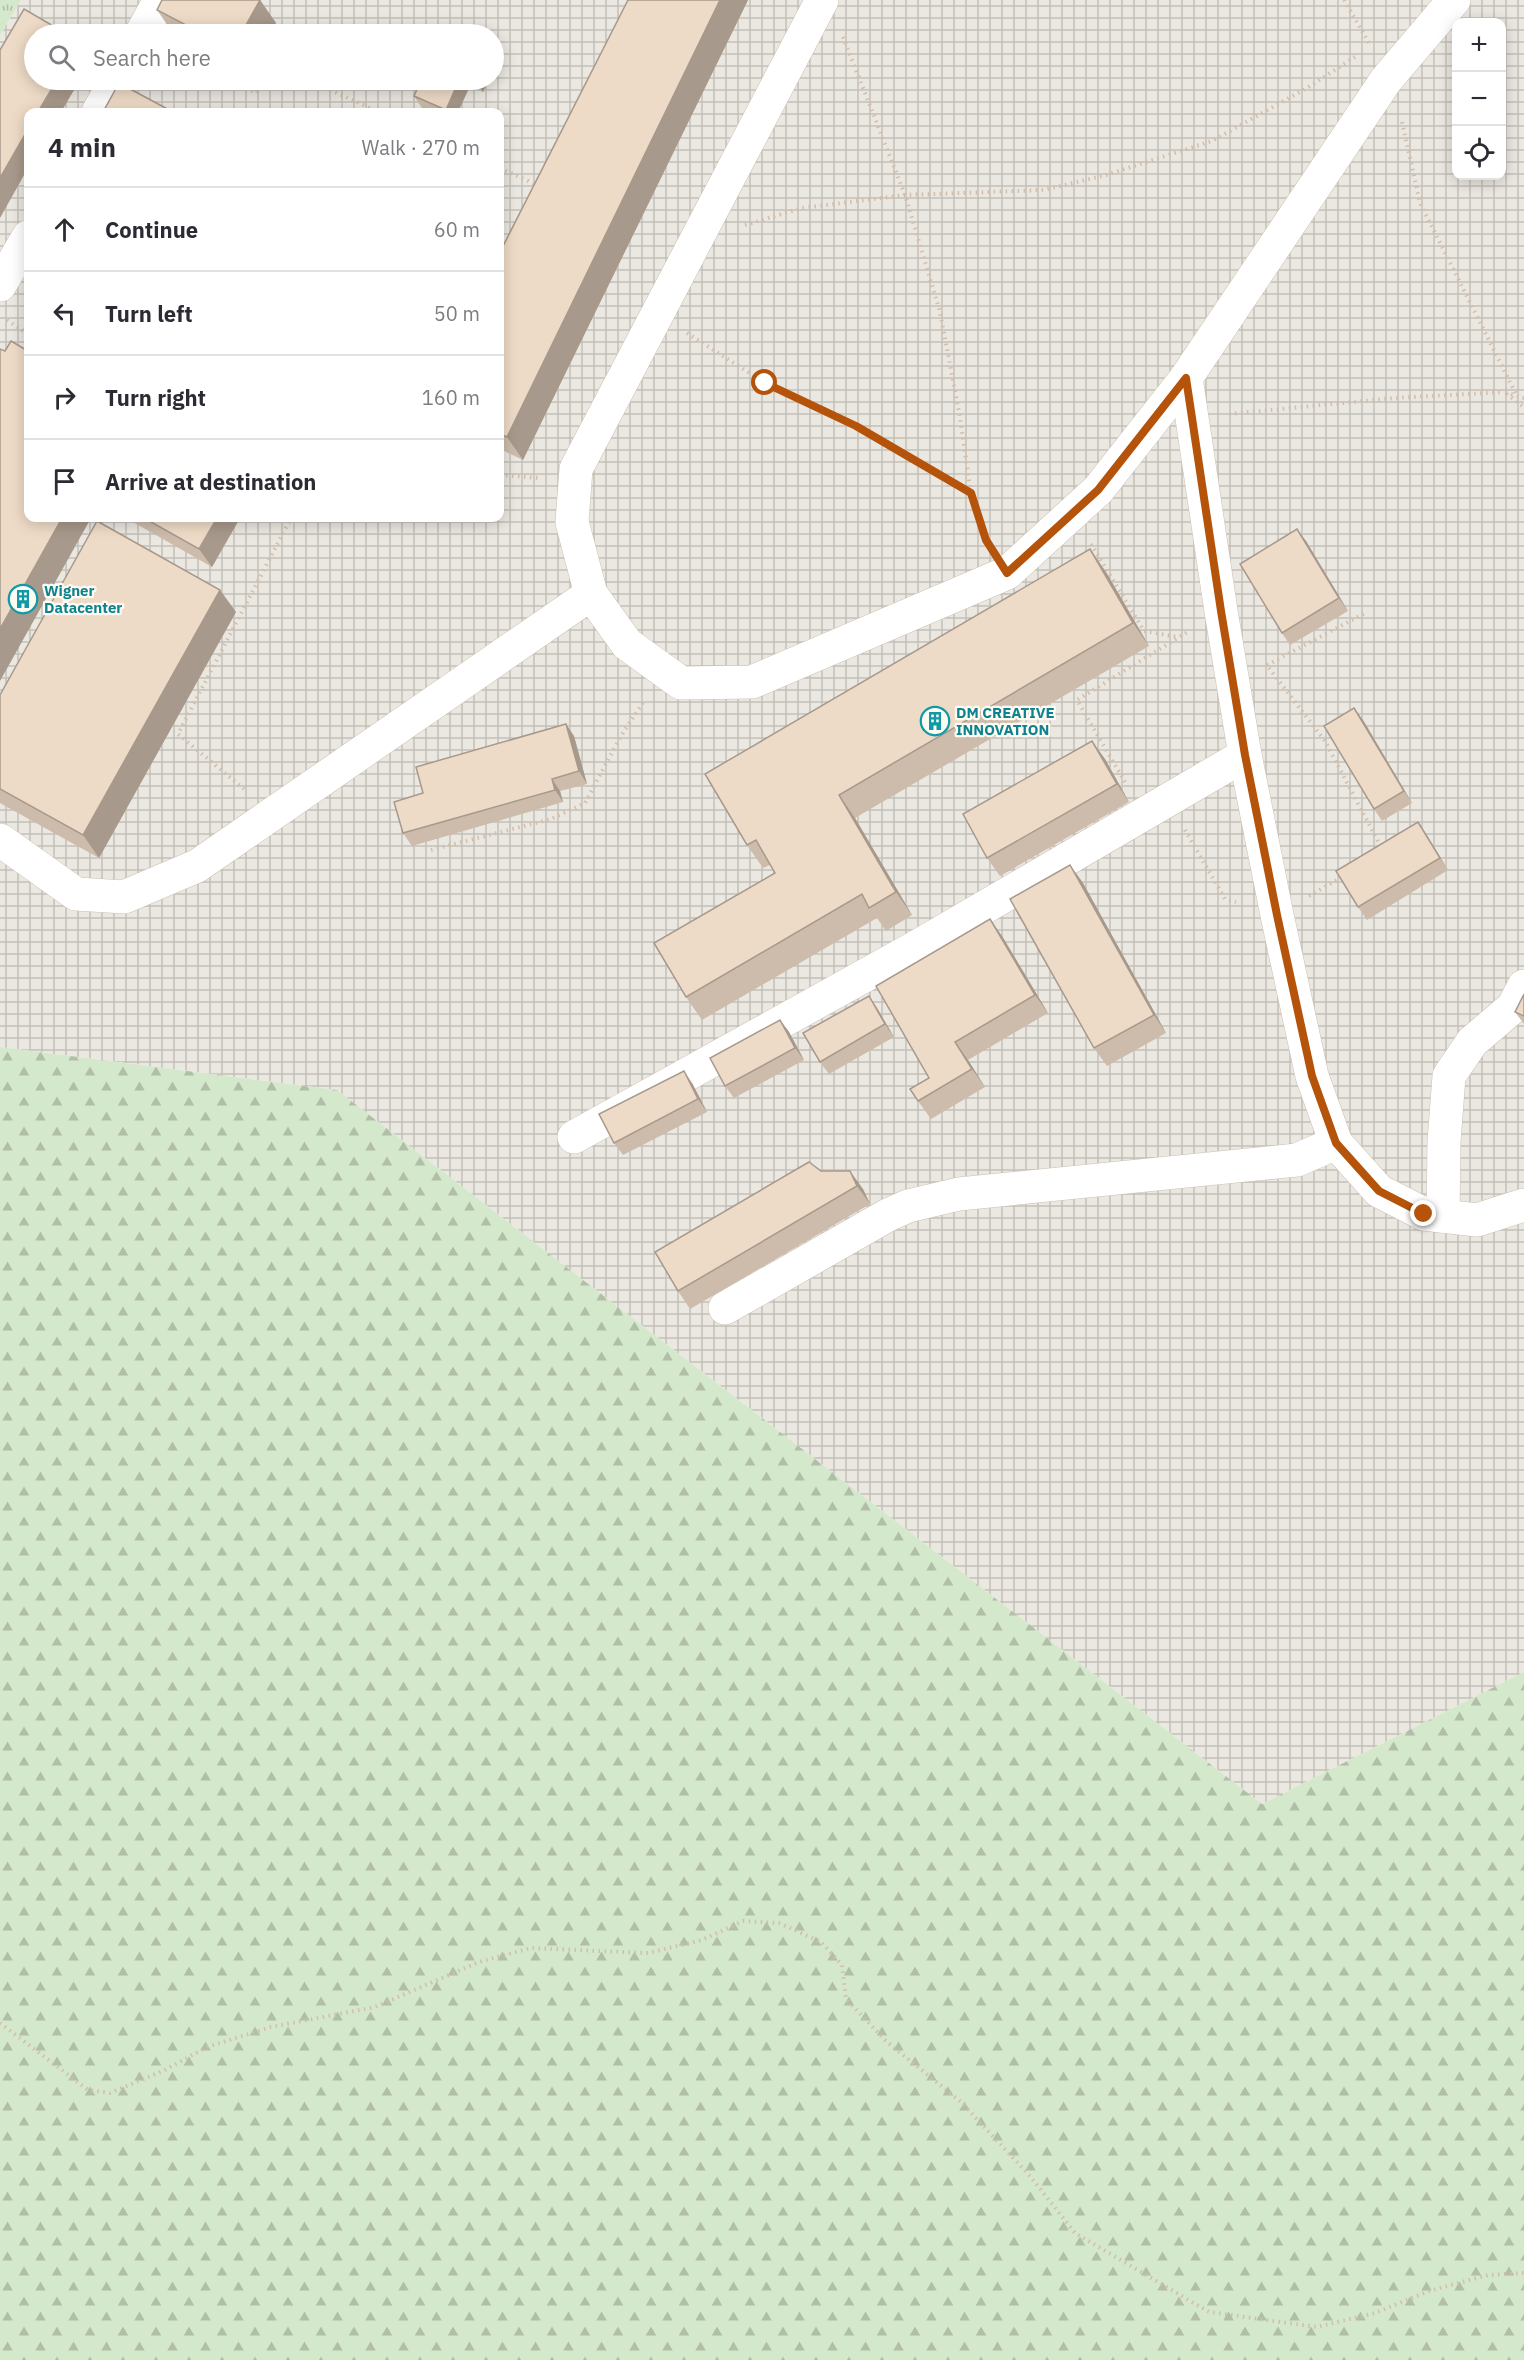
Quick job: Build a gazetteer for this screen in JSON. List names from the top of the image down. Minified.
{"places":{"building":["Wigner Datacenter","DM CREATIVE INNOVATION"]},"page":{"map_buttons":["+","−"],"search":"Search here","heading":["4 min","Walk · 270 m"],"list":[["Continue","60 m"],["Turn left","50 m"],["Turn right","160 m"],"Arrive at destination"]}}
